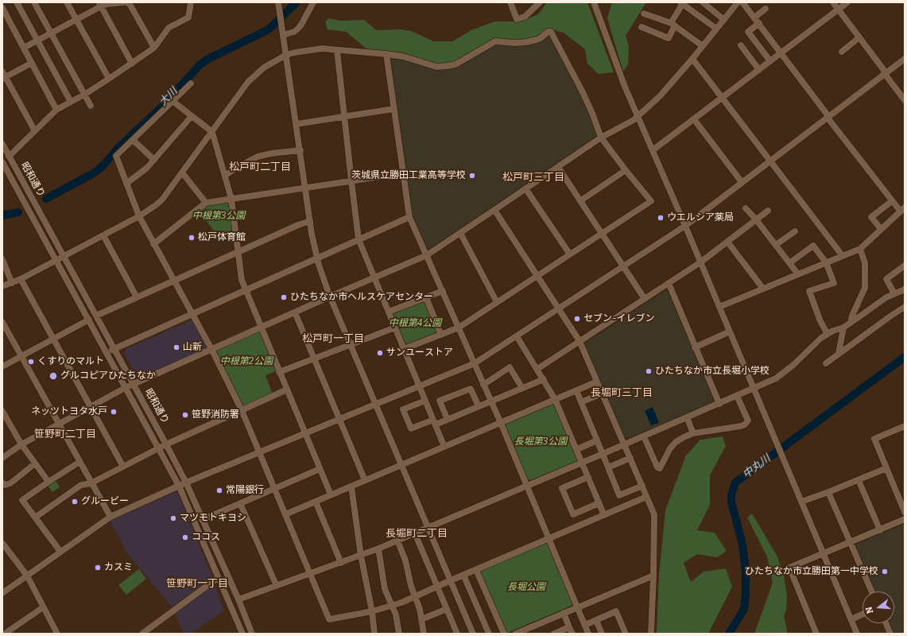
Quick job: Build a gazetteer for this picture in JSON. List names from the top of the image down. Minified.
{"streets":{"street":["昭和通り"]},"districts":["松戸町二丁目","松戸町三丁目","松戸町一丁目","長堀町三丁目","笹野町二丁目","長堀町二丁目","笹野町一丁目"],"water":["大川","中丸川"],"parks":["中根第3公園","中根第4公園","中根第2公園","長堀第3公園","長堀公園"],"places":["茨城県立勝田工業高等学校","ウエルシア薬局","松戸体育館","ひたちなか市ヘルスケアセンター","セブン-イレブン","山新","サンユーストア","くすりのマルト","ひたちなか市立長堀小学校","グルコピアひたちなか","ネッツトヨタ水戸","笹野消防署","常陽銀行","グルービー","マツモトキヨシ","ココス","カスミ","ひたちなか市立勝田第一中学校"],"north":"left"}
